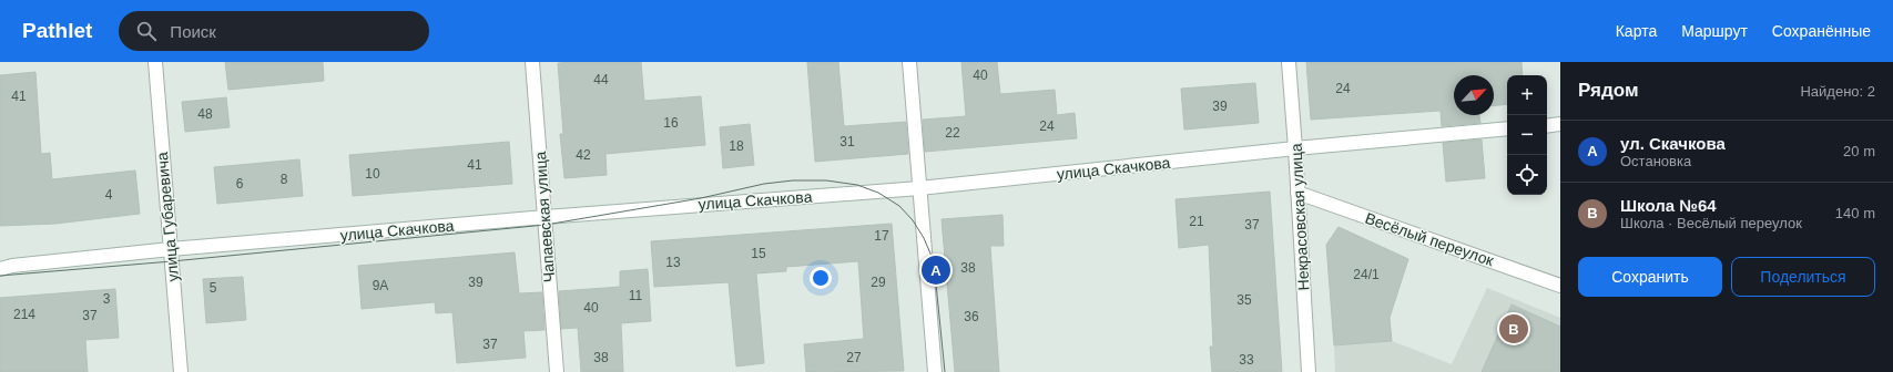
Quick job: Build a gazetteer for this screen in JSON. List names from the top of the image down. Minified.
{"streets":{"street":["улица Скачкова","улица Губаревича","Чапаевская улица","Некрасовская улица","Весёлый переулок"]},"crossings":[["улица Скачкова","улица Губаревича"],["улица Скачкова","Чапаевская улица"],["улица Скачкова","Некрасовская улица"],["Некрасовская улица","Весёлый переулок"]],"house_numbers":["40","44","24","41","39","48","16","24","22","31","18","42","41","10","8","6","4","21","37","17","15","13","38","24/1","39","29","9А","5","11","3","35","40","214","37","36","37","38","27","33"],"north":"top right","page":{"header":"Pathlet","search":"Поиск","nav":["Карта","Маршрут","Сохранённые"],"heading":["Рядом","Найдено: 2"],"map_buttons":["+","−"],"list":[{"mark":"A","name":"ул. Скачкова","note":"Остановка","value":"20 m"},{"mark":"B","name":"Школа №64","note":"Школа · Весёлый переулок","value":"140 m"}],"buttons":["Сохранить","Поделиться"],"pins":["A","B"]}}
